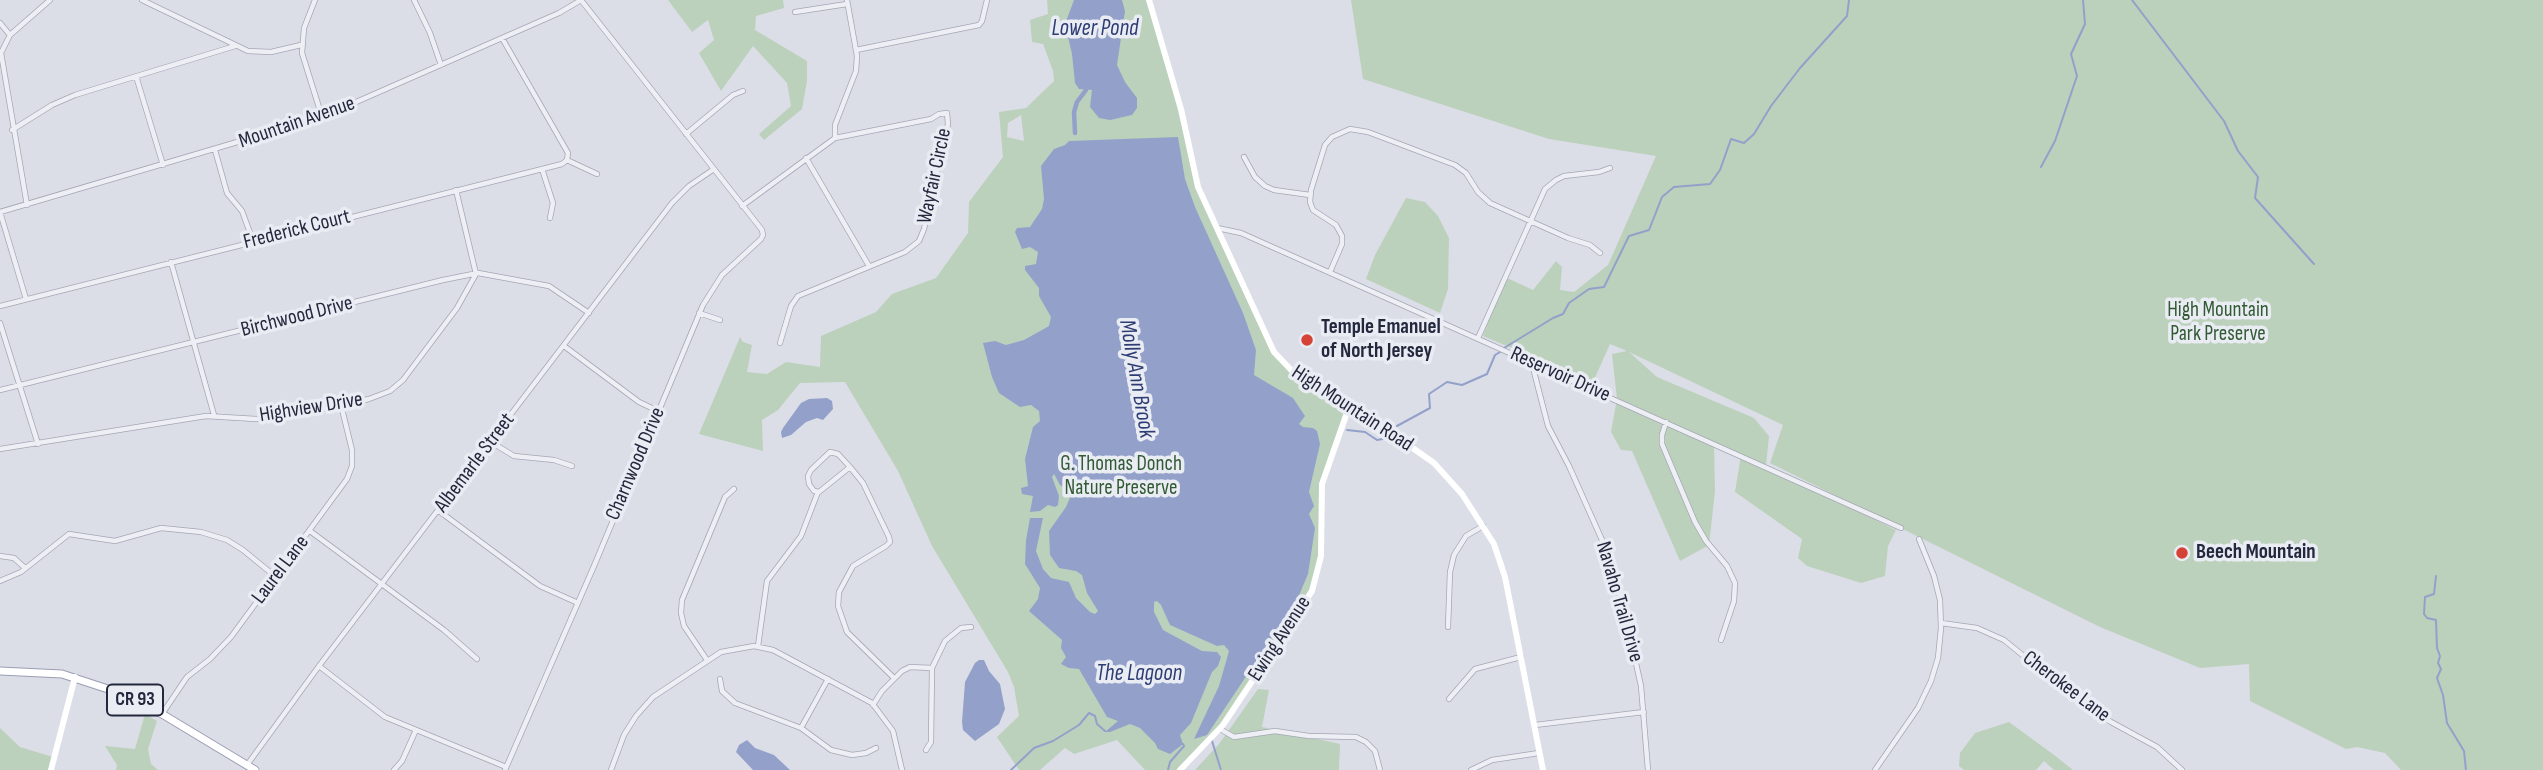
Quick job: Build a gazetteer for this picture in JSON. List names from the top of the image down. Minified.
{"streets":{"main road":["High Mountain Road","Ewing Avenue","CR 93"],"street":["Mountain Avenue","Wayfair Circle","Frederick Court","Birchwood Drive","Reservoir Drive","Highview Drive","Albemarle Street","Charnwood Drive","Laurel Lane","Navaho Trail Drive","Cherokee Lane"]},"crossings":[["Mountain Avenue","Charnwood Drive"],["Wayfair Circle","Charnwood Drive"],["Birchwood Drive","Highview Drive"],["Birchwood Drive","Albemarle Street"],["Reservoir Drive","High Mountain Road"],["Reservoir Drive","Navaho Trail Drive"],["Highview Drive","Laurel Lane"],["High Mountain Road","Ewing Avenue"],["Albemarle Street","Charnwood Drive"],["Albemarle Street","CR 93"],["Laurel Lane","CR 93"]],"water":["Lower Pond","Molly Ann Brook","The Lagoon"],"parks":["High Mountain Park Preserve","G. Thomas Donch Nature Preserve"],"places":["Temple Emanuel of North Jersey","Beech Mountain"]}
